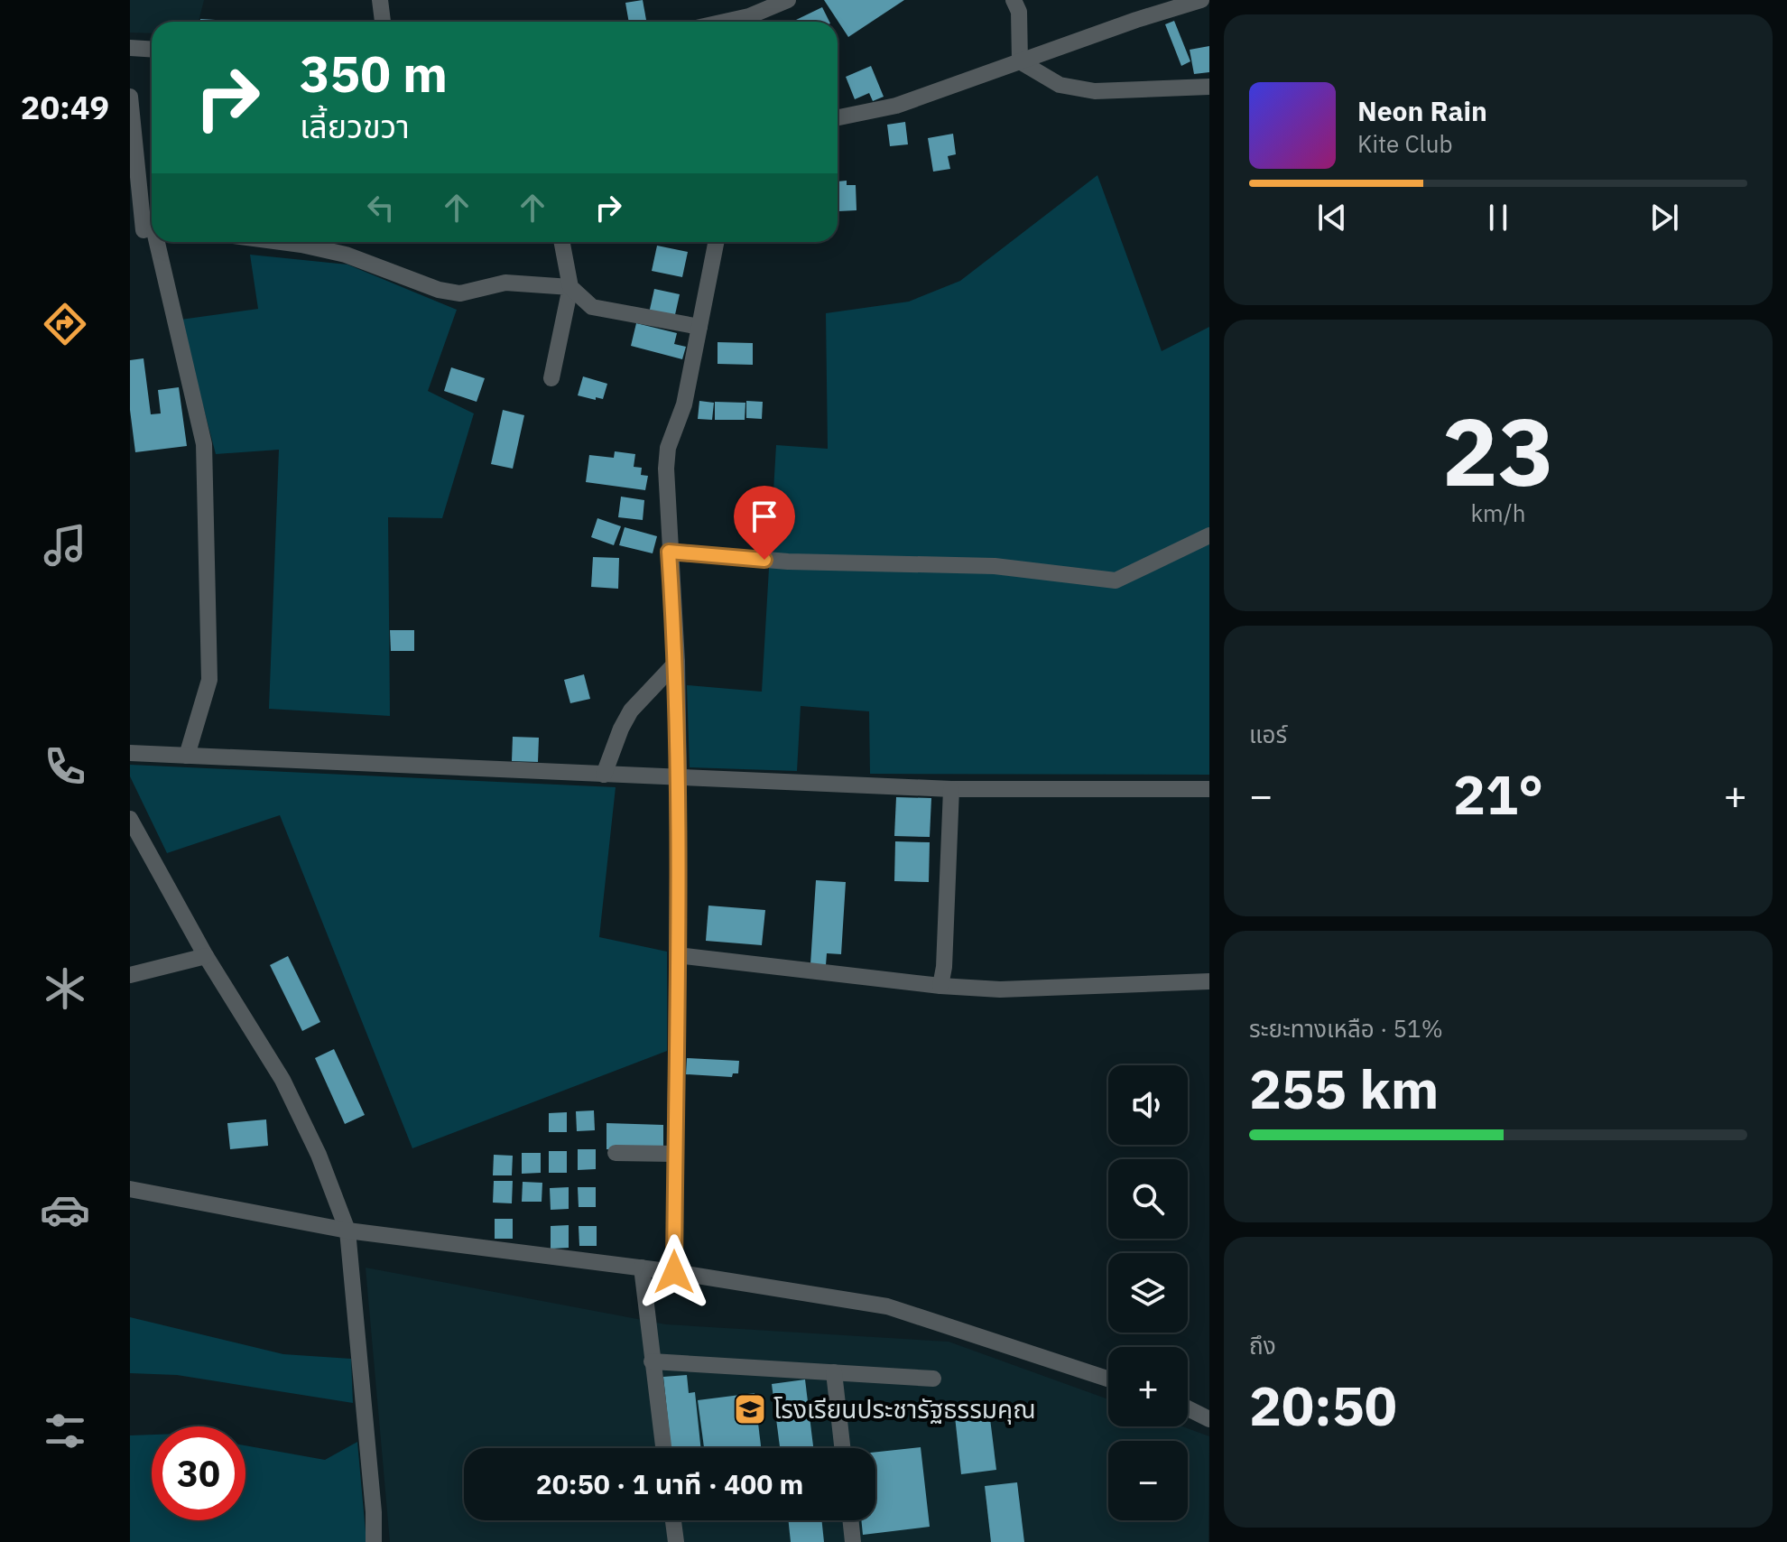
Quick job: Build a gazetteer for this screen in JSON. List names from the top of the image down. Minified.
{"places":{"school or university":["โรงเรียนประชารัฐธรรมคุณ"]},"page":{"tabs":"20:49","turn":["350 m","เลี้ยวขวา"],"song":["Neon Rain","Kite Club"],"tile":[["23","km/h"],"แอร์",["ระยะทางเหลือ · 51%","255 km"],["ถึง","20:50"]],"heat":["−","21°","+"],"map_buttons":["+","−"],"limit":"30","trip":"20:50 · 1 นาที · 400 m"}}
